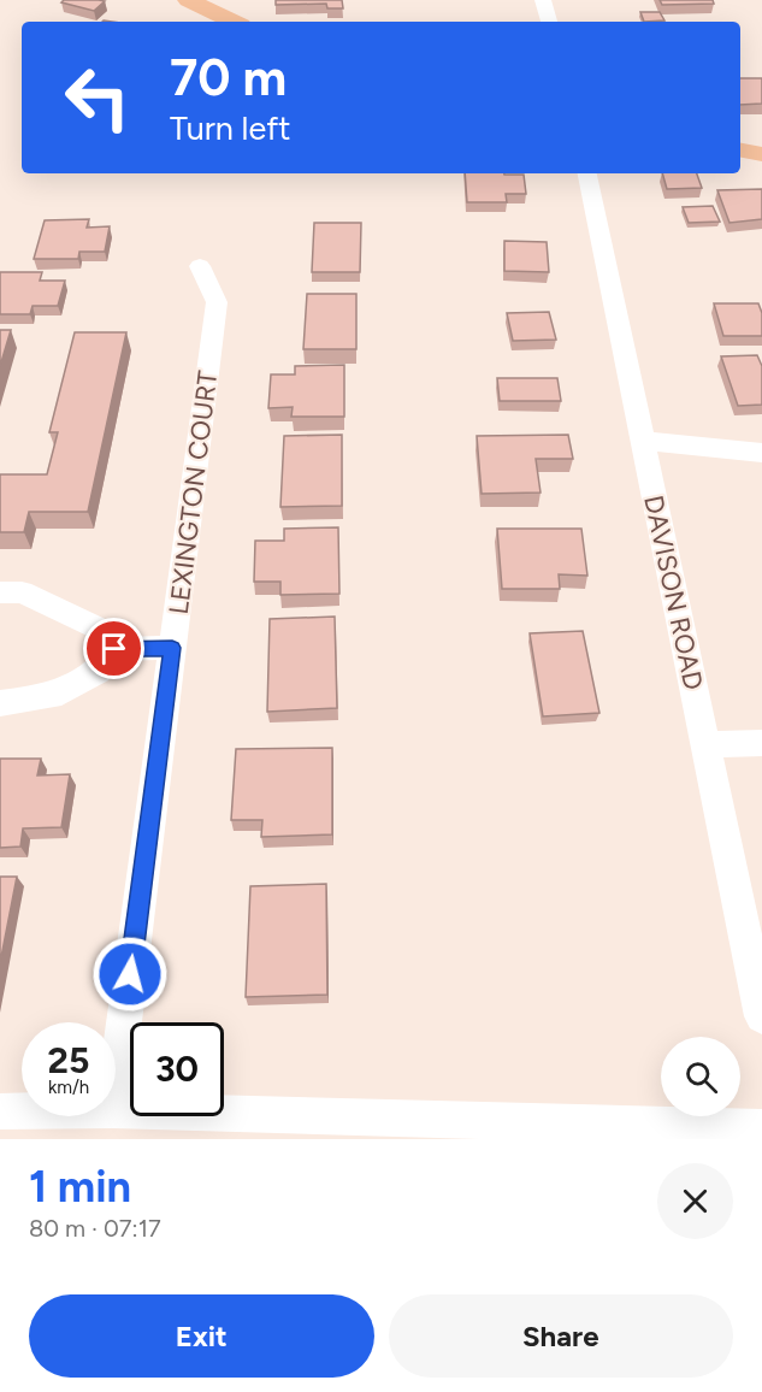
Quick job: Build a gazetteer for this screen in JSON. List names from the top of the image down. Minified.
{"streets":{"street":["LEXINGTON COURT","DAVISON ROAD"]},"page":{"turn":["70 m","Turn left"],"speed":"25 km/h","limit":"30","heading":["1 min","80 m · 07:17"],"buttons":["Exit","Share"]}}
